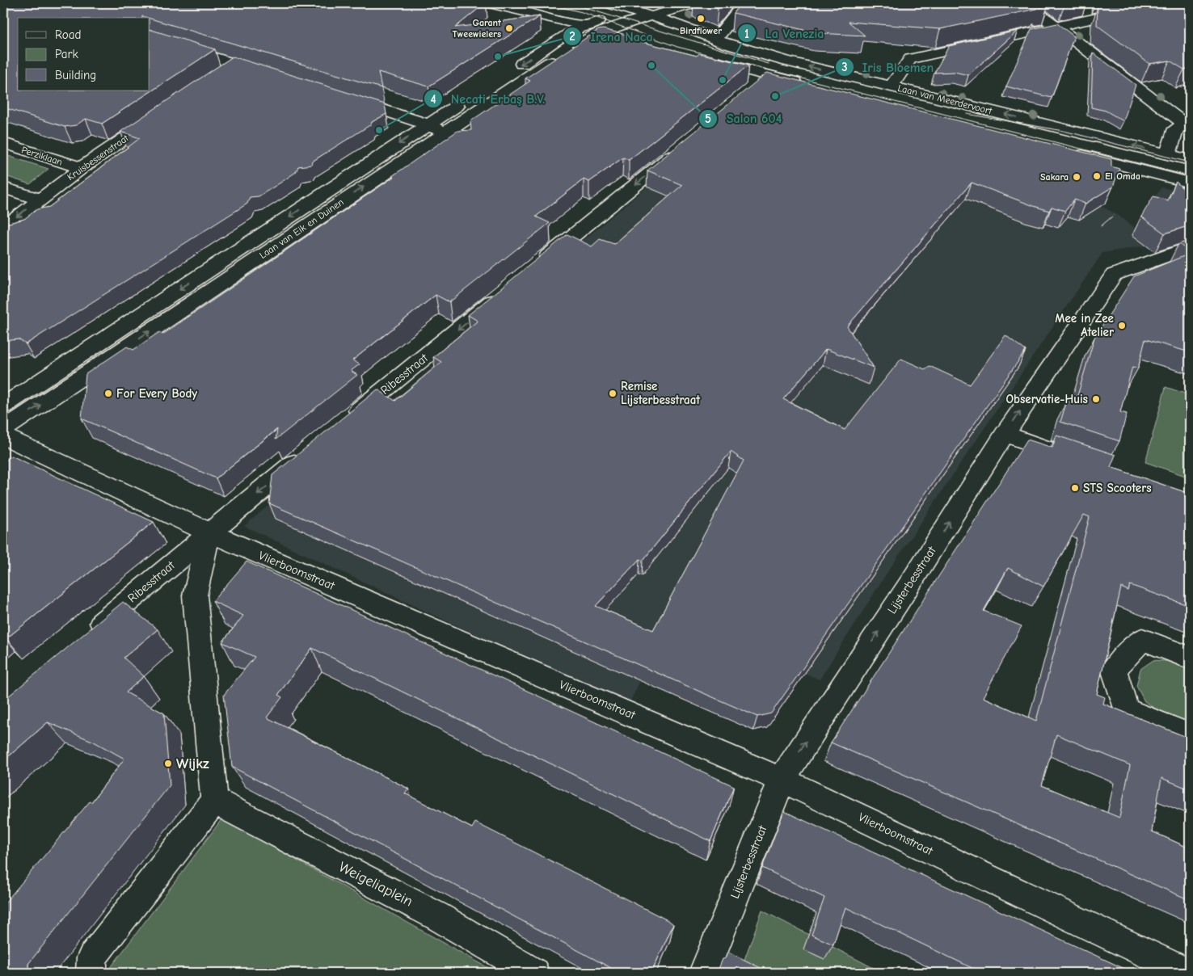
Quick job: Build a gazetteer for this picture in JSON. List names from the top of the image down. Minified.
{"streets":{"street":["Laan van Meerdervoort","Perziklaan","Kruisbessenstraat","Laan van Eik en Duinen","Ribesstraat","Vlierboomstraat","Lijsterbesstraat","Weigeliaplein"]},"crossings":[["Laan van Meerdervoort","Laan van Eik en Duinen"],["Perziklaan","Kruisbessenstraat"],["Ribesstraat","Vlierboomstraat"],["Vlierboomstraat","Lijsterbesstraat"]],"one_way":["Ribesstraat","Lijsterbesstraat"],"places":["Birdflower","Garant Tweewielers","Irena Naca","Salon 604","La Venezia","Iris Bloemen","Necati Erbaş B.V.","El Omda","Sakara","Mee in Zee Atelier","For Every Body","Remise Lijsterbesstraat","Observatie-Huis","STS Scooters","Wijkz"],"legend":["Road","Park","Building"]}
